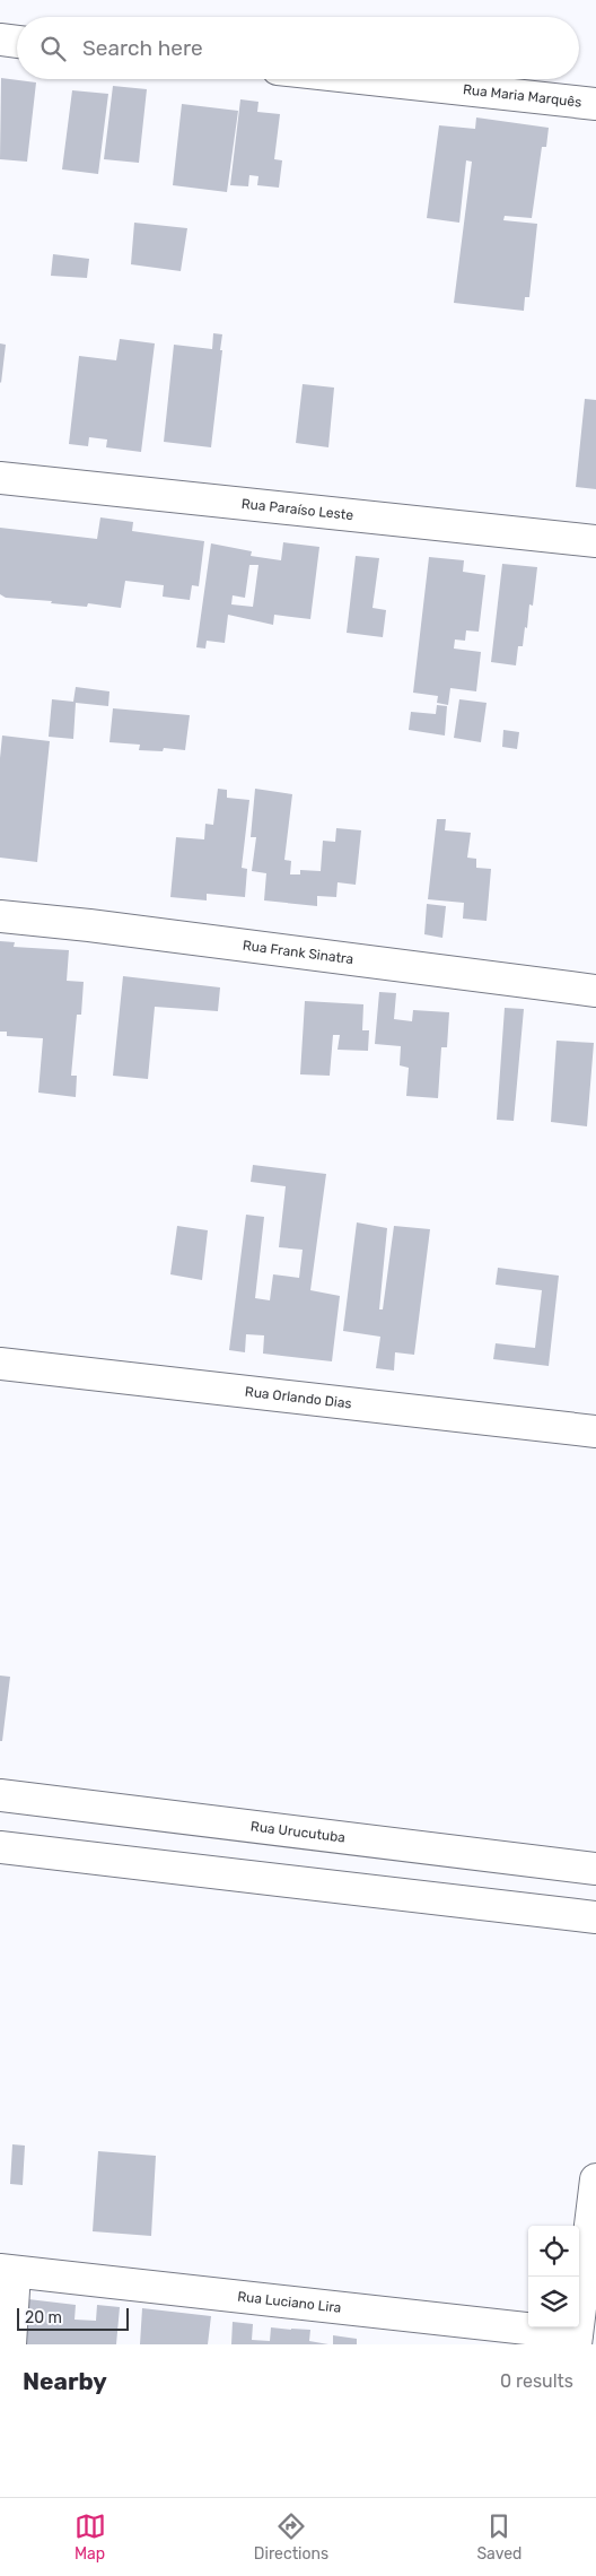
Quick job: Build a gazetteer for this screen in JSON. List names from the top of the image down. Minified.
{"streets":{"street":["Rua Maria Marquês","Rua Paraíso Leste","Rua Frank Sinatra","Rua Orlando Dias","Rua Urucutuba","Rua Luciano Lira"]},"scale_bar":"20 m","page":{"search":"Search here","scale":"20 m","heading":["Nearby","0 results"],"nav":["Map","Directions","Saved"]}}
